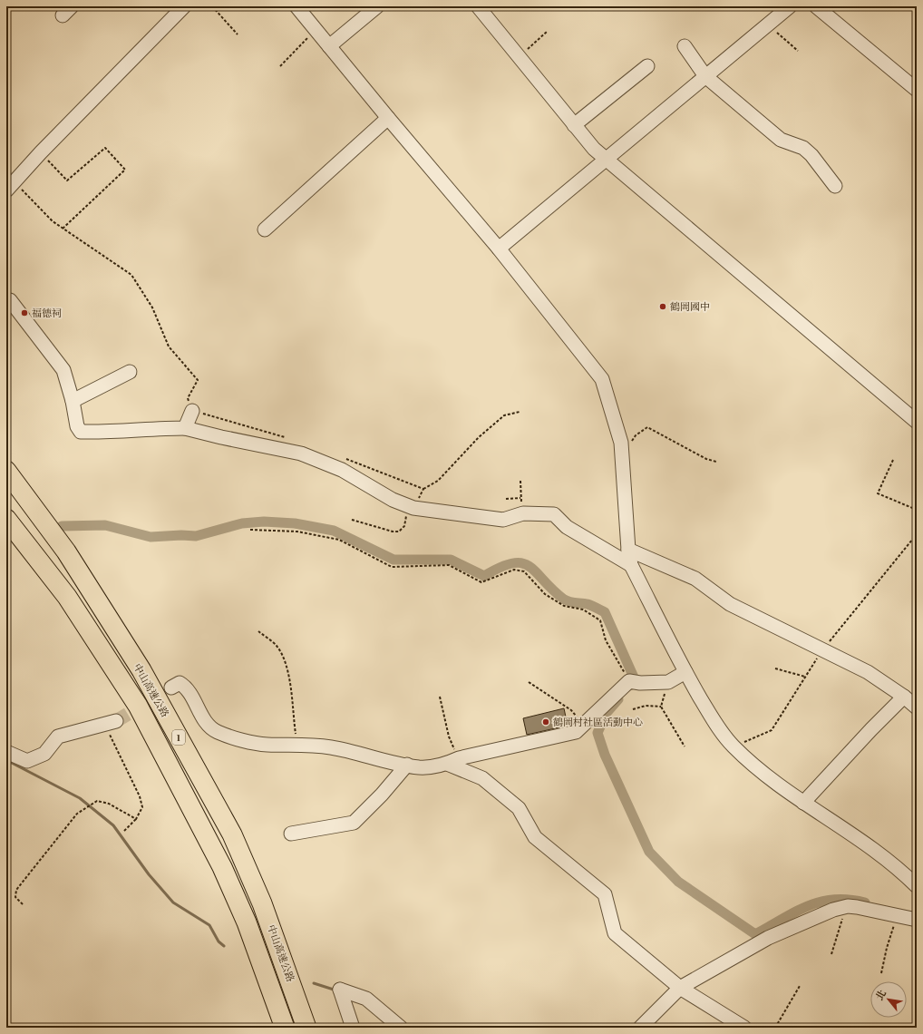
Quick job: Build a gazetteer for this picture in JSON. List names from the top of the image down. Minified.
{"streets":{"highway":["中山高速公路","1"]},"places":["鶴岡國中","福德祠","鶴岡村社區活動中心"],"north":"top left"}
